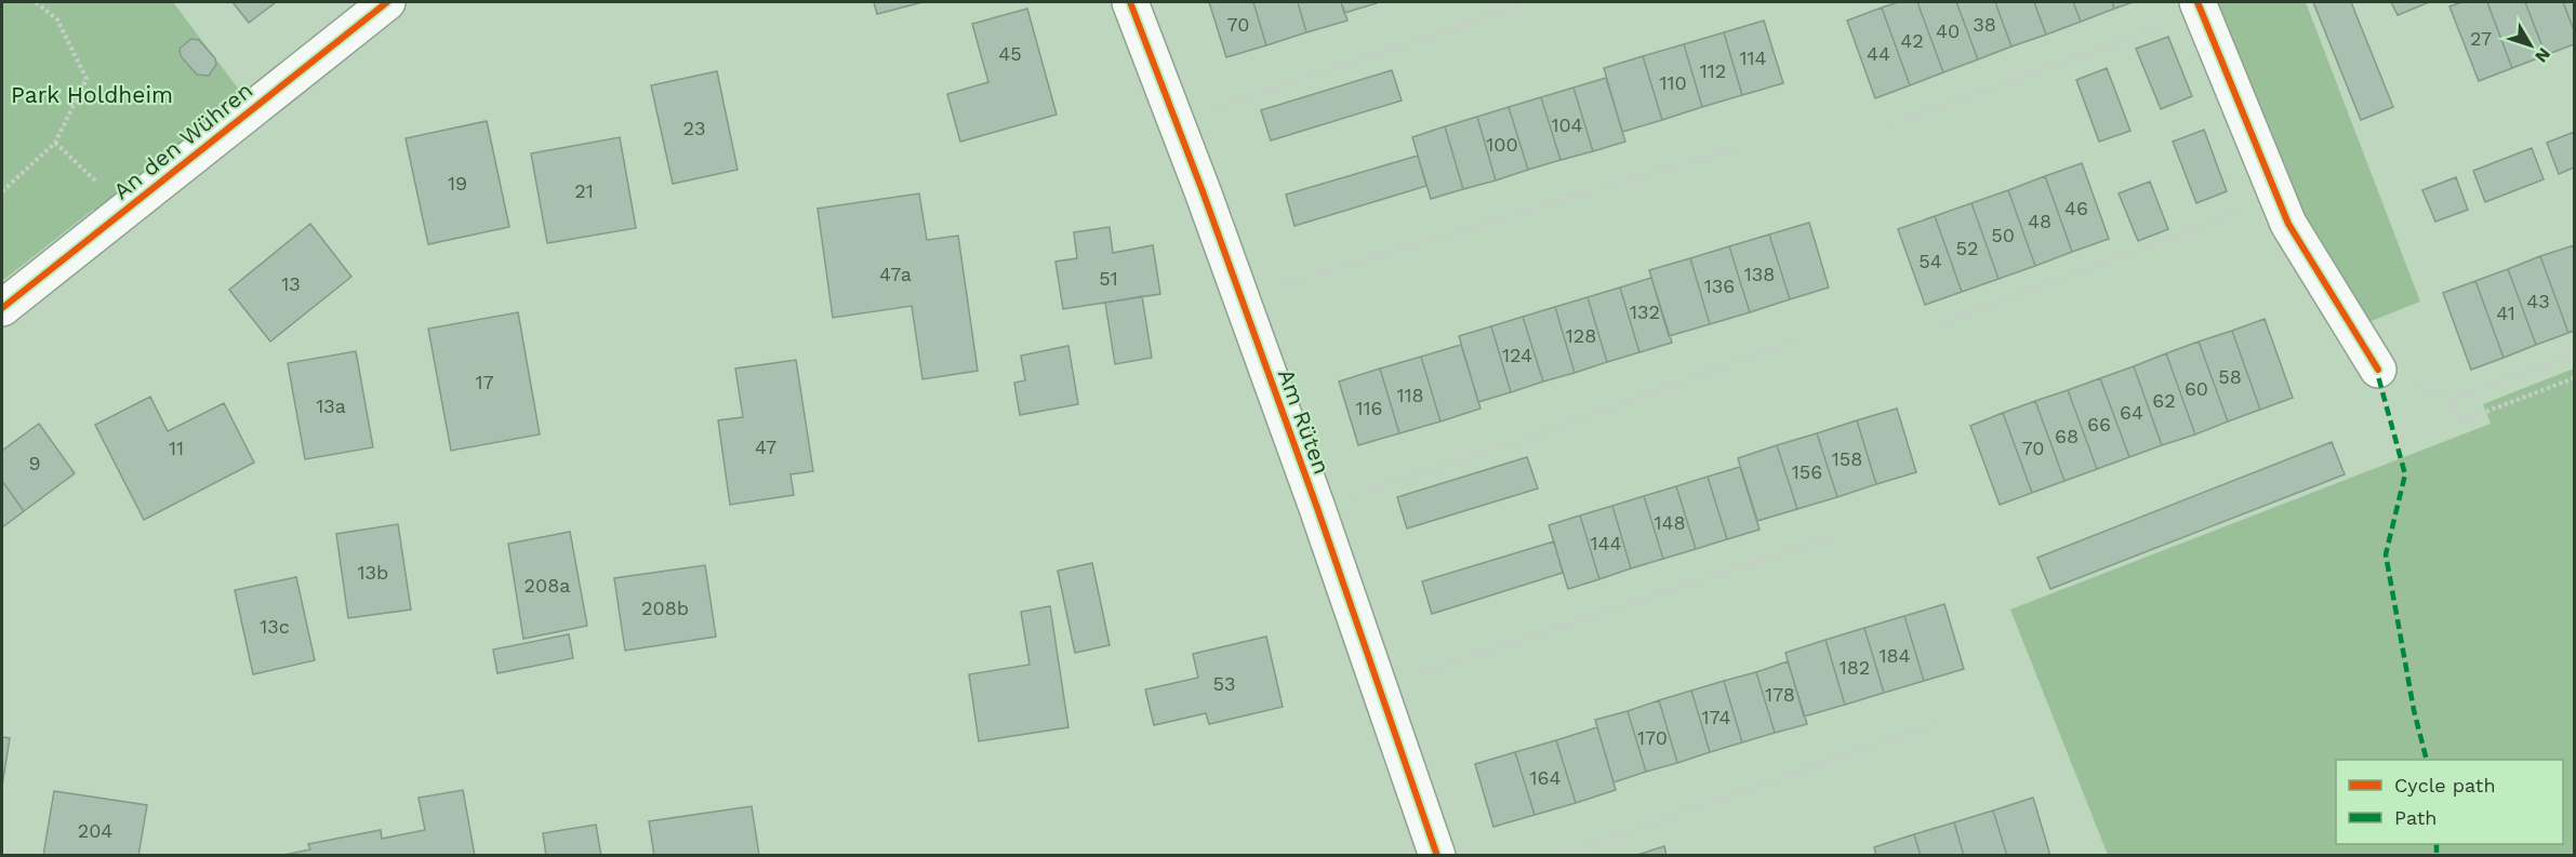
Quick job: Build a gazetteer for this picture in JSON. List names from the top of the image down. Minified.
{"streets":{"street":["An den Wühren","Am Rüten"]},"parks":["Park Holdheim"],"house_numbers":["70","38","40","27","42","45","44","114","112","110","104","23","100","19","21","46","48","50","52","54","47a","138","51","13","136","43","132","41","128","124","58","17","60","118","62","13a","116","64","66","68","47","11","70","158","9","156","148","144","13b","208a","208b","13c","184","182","53","178","174","170","164","204"],"legend":["Cycle path","Path"],"north":"bottom right"}
